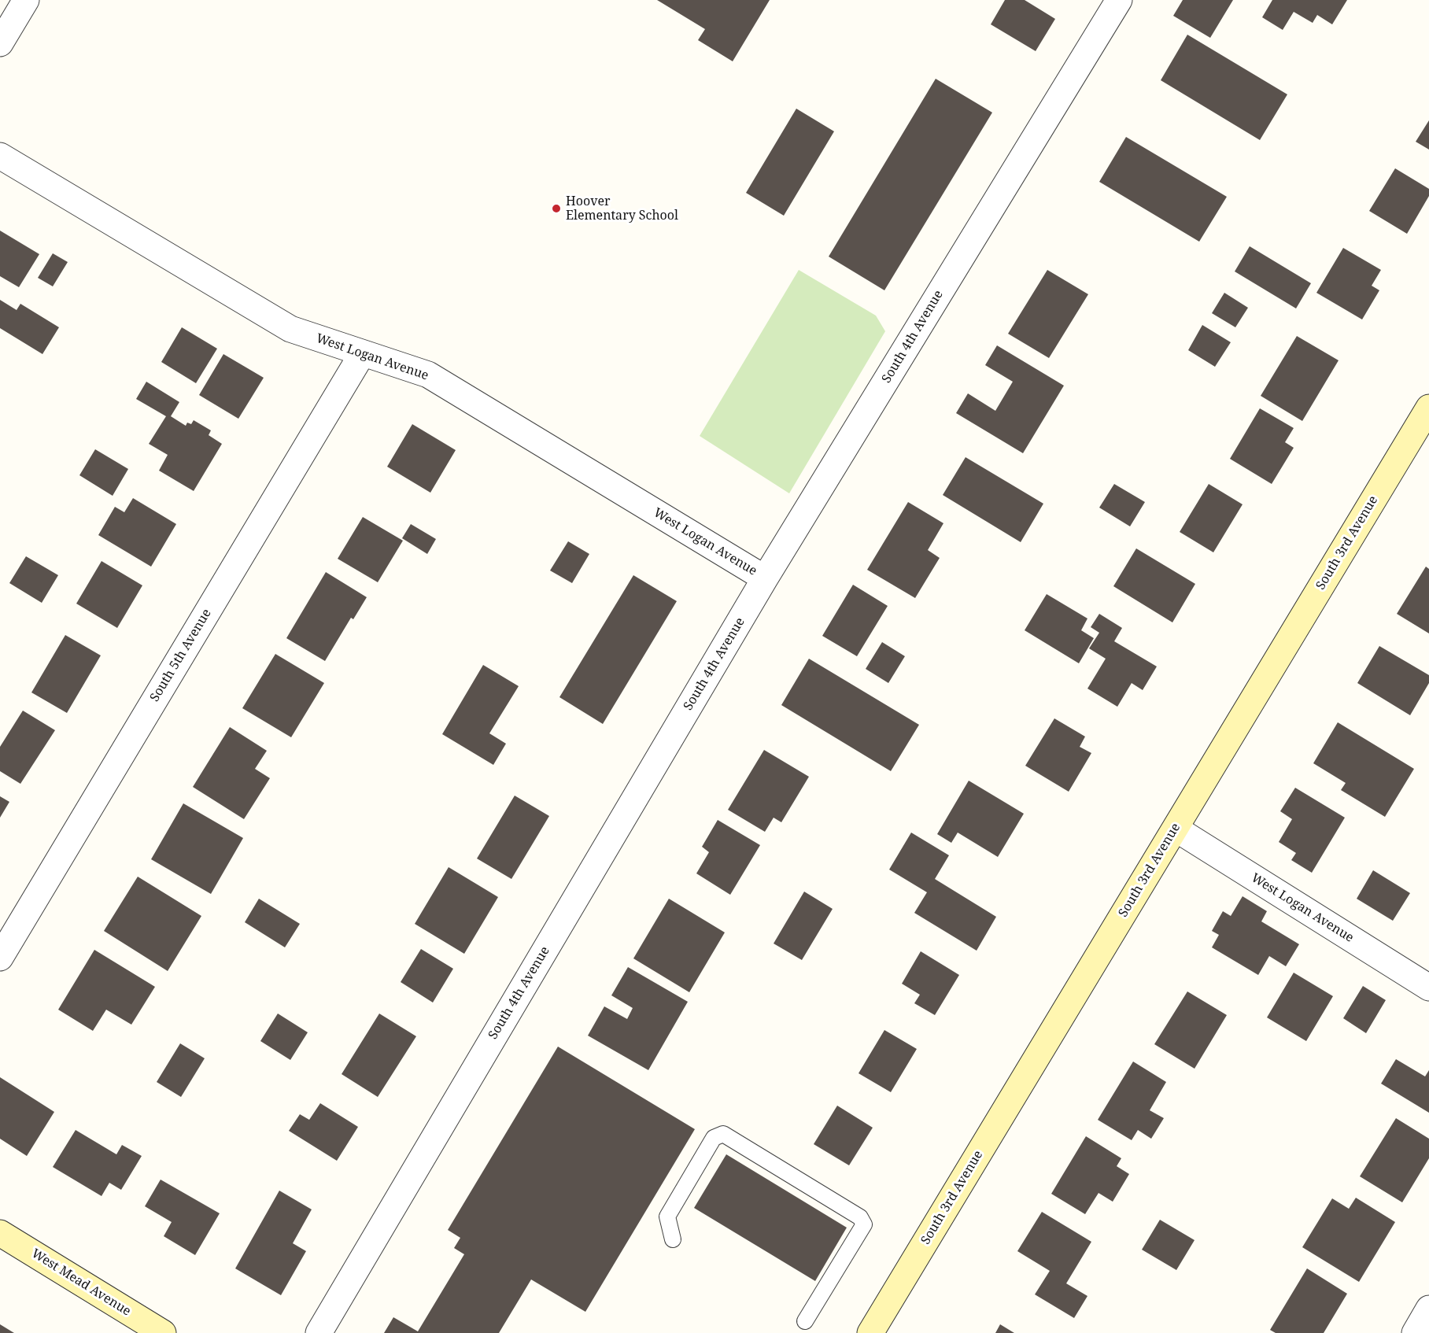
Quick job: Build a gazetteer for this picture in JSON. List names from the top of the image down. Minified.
{"streets":{"street":["South 4th Avenue","West Logan Avenue","South 3rd Avenue","South 5th Avenue","West Mead Avenue"]},"crossings":[["South 4th Avenue","West Logan Avenue"],["West Logan Avenue","South 3rd Avenue"],["West Logan Avenue","South 5th Avenue"]],"places":["Hoover Elementary School"]}
